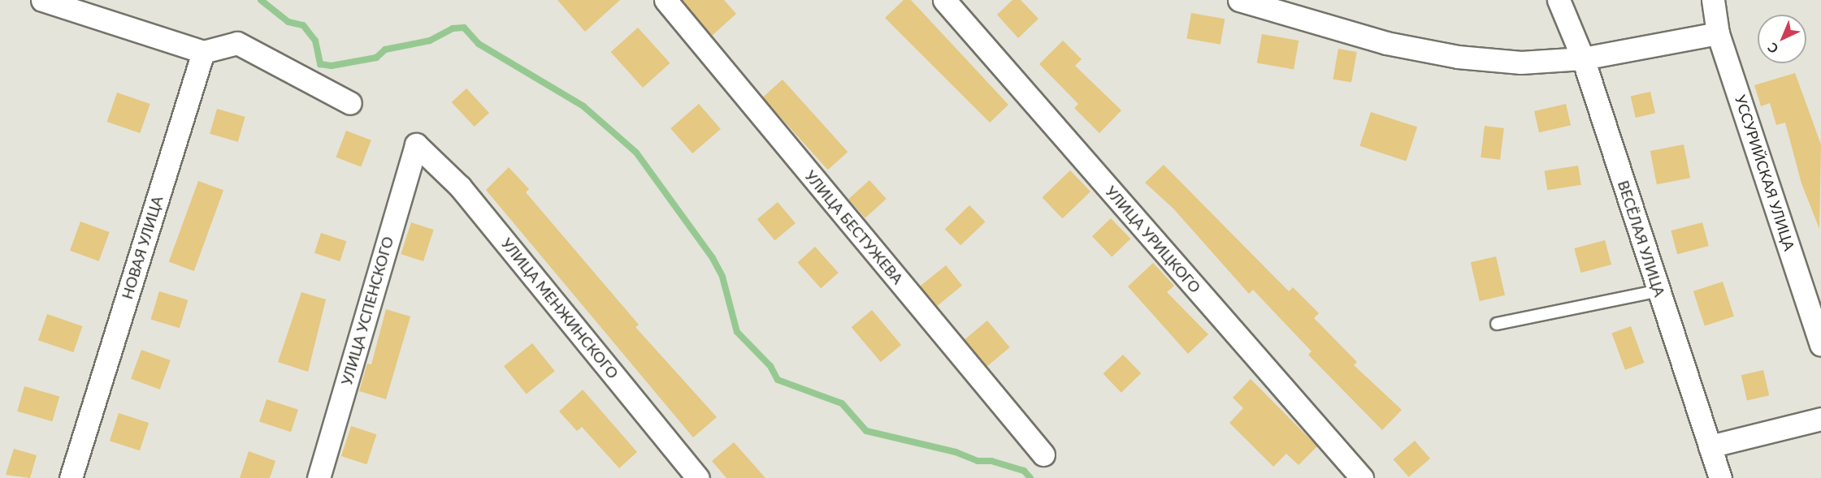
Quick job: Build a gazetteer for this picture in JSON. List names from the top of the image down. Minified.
{"streets":{"street":["УССУРИЙСКАЯ УЛИЦА","УЛИЦА БЕСТУЖЕВА","ВЕСЁЛАЯ УЛИЦА","УЛИЦА УРИЦКОГО","НОВАЯ УЛИЦА","УЛИЦА МЕНЖИНСКОГО","УЛИЦА УСПЕНСКОГО"]},"crossings":[["УЛИЦА МЕНЖИНСКОГО","УЛИЦА УСПЕНСКОГО"]],"north":"bottom left"}
